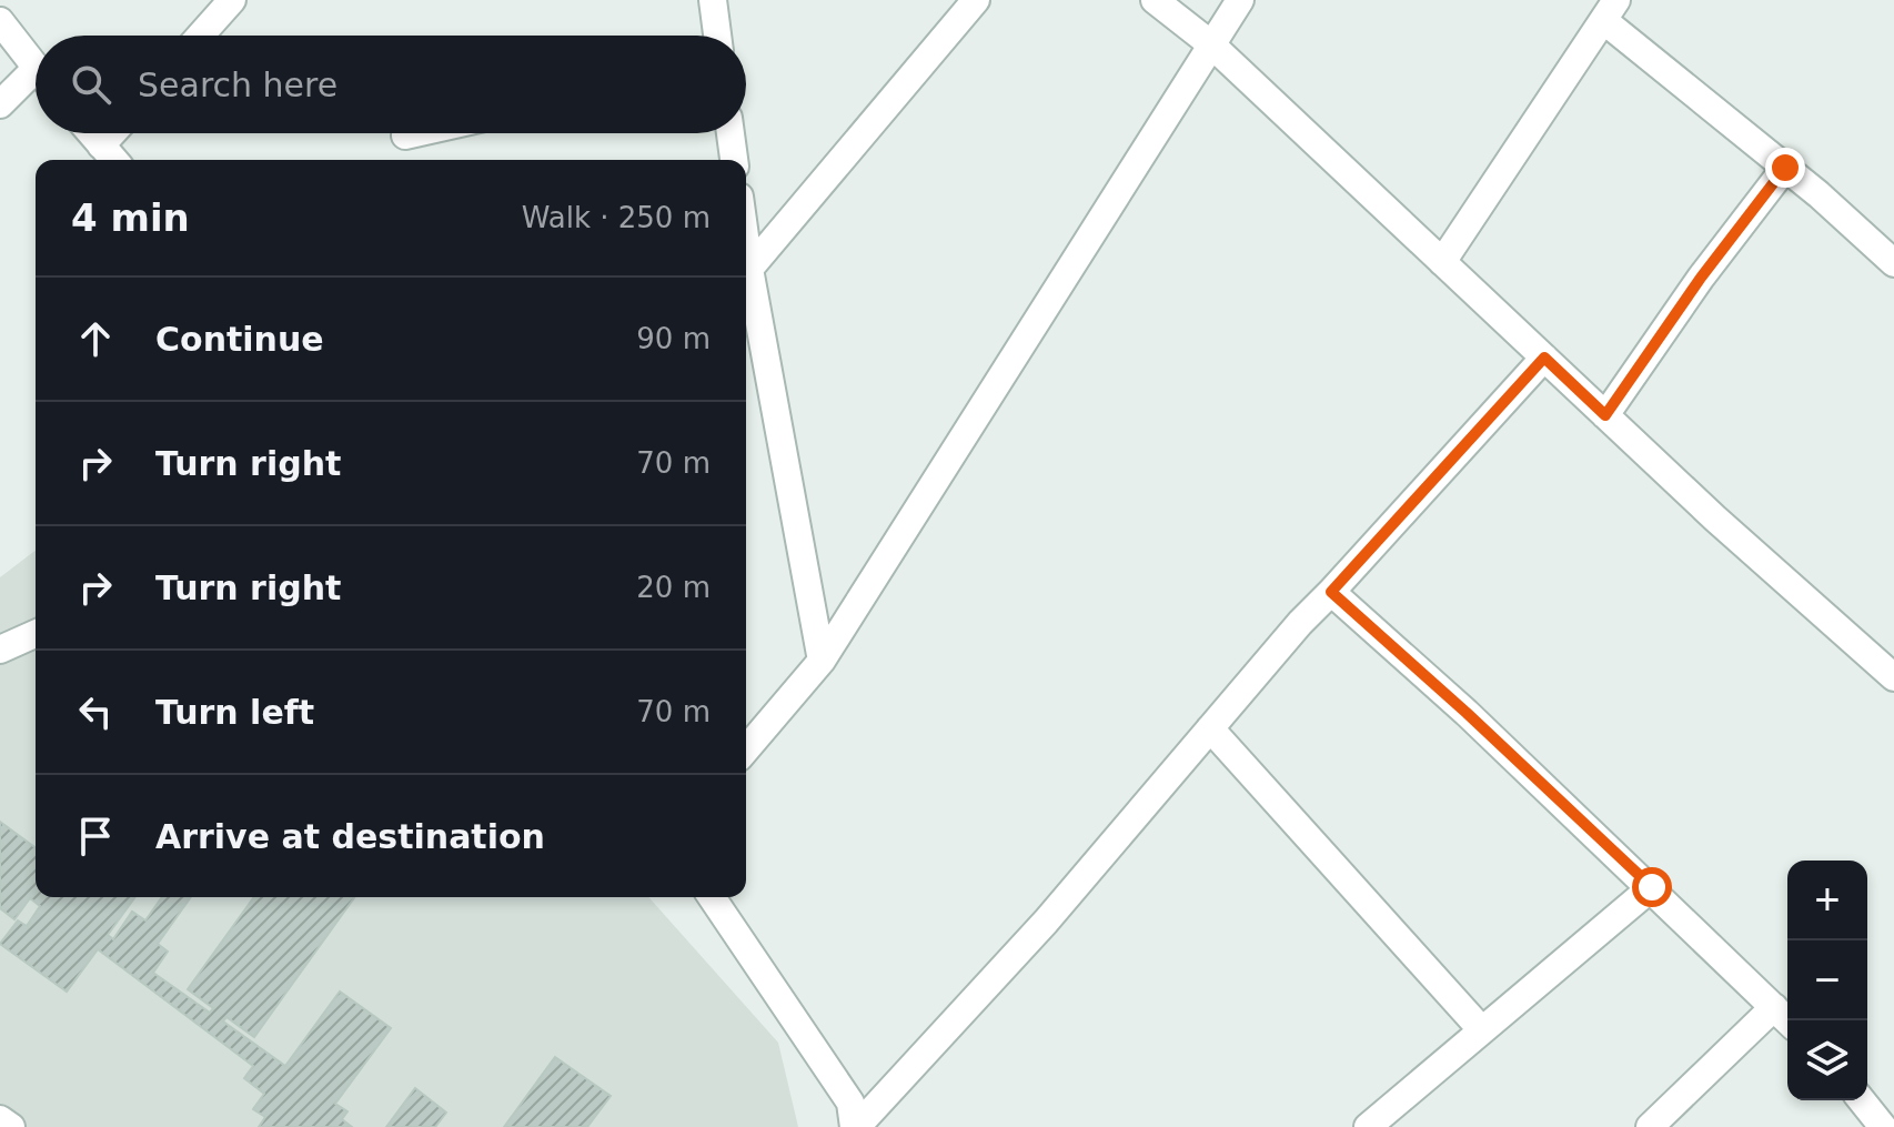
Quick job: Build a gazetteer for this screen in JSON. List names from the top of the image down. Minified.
{"page":{"search":"Search here","heading":["4 min","Walk · 250 m"],"list":[["Continue","90 m"],["Turn right","70 m"],["Turn right","20 m"],["Turn left","70 m"],"Arrive at destination"],"map_buttons":["+","−"]}}
